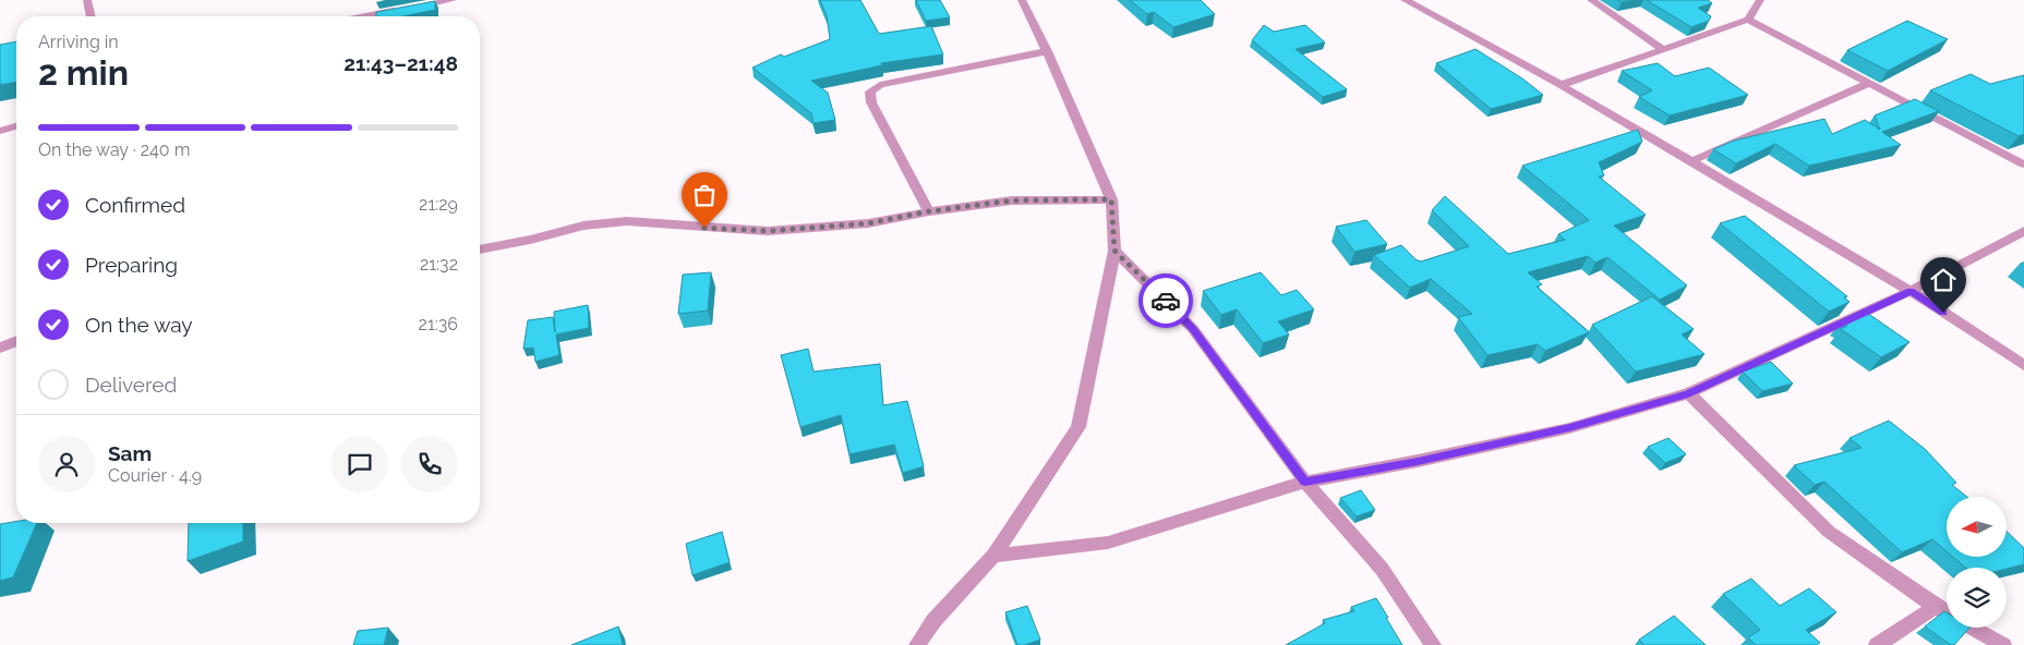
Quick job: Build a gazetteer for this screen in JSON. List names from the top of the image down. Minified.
{"north":"left","page":{"heading":["2 min","Arriving in","21:43–21:48"],"panel":["Sam","Courier · 4.9"],"bar":"On the way · 240 m","list":[["Confirmed","21:29"],["Preparing","21:32"],["On the way","21:36"],"Delivered"]}}
